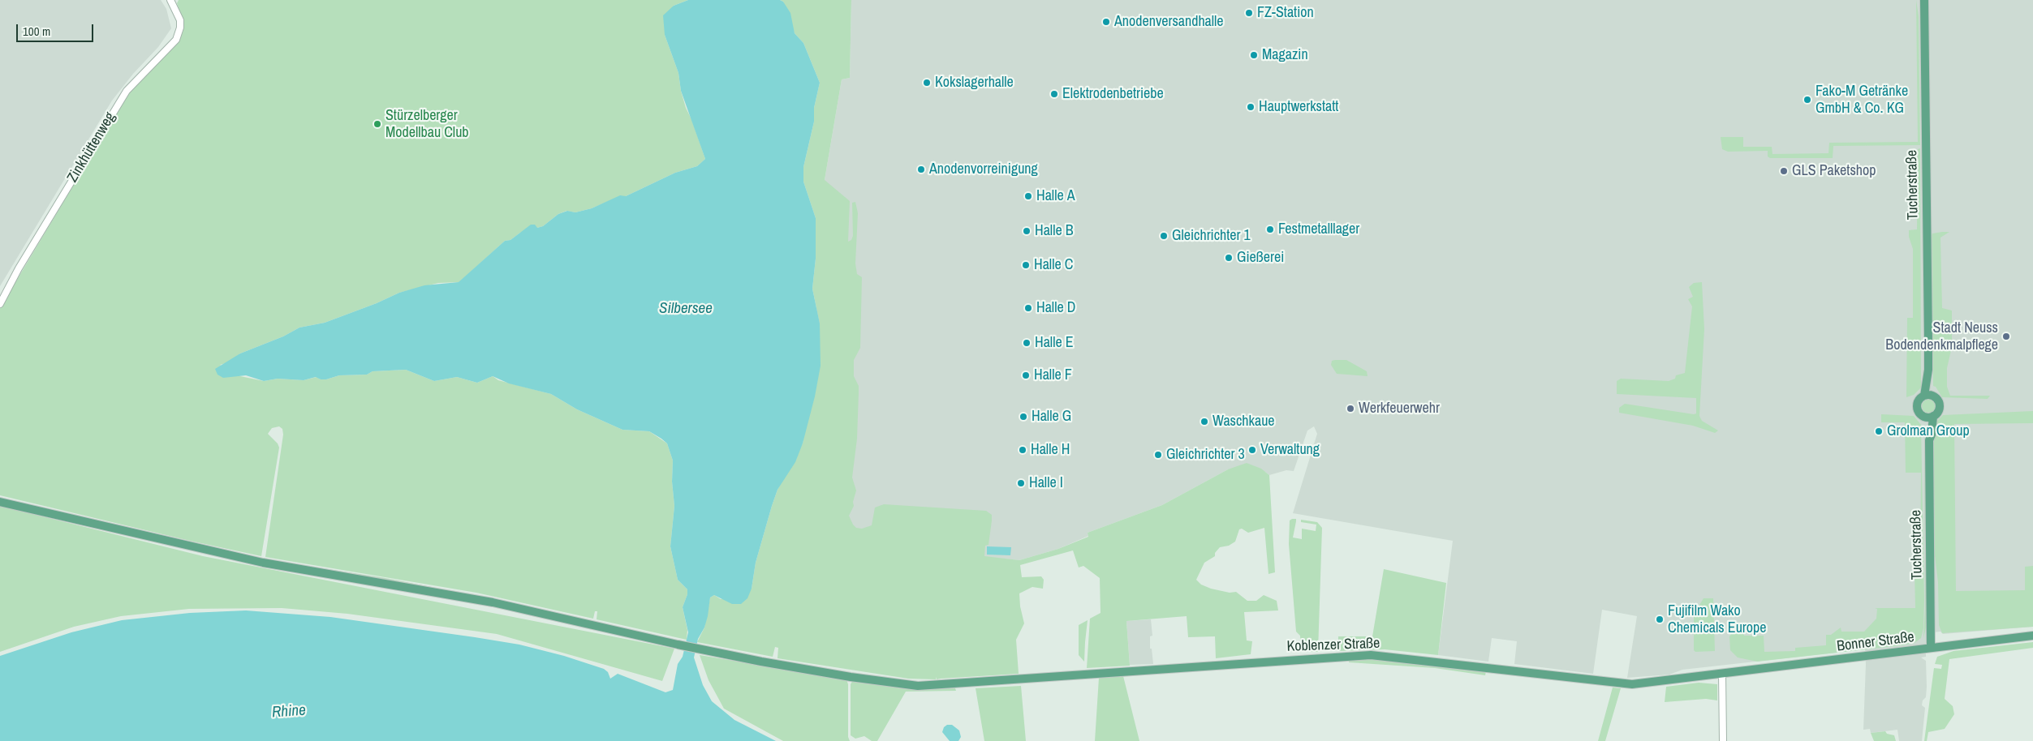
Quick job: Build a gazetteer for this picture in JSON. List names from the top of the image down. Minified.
{"streets":{"main road":["Tucherstraße","Bonner Straße","Koblenzer Straße"],"street":["Zinkhüttenweg"]},"crossings":[["Tucherstraße","Bonner Straße"],["Bonner Straße","Koblenzer Straße"]],"water":["Silbersee","Rhine"],"places":["FZ-Station","Anodenversandhalle","Magazin","Kokslagerhalle","Elektrodenbetriebe","Fako-M Getränke GmbH & Co. KG","Hauptwerkstatt","Stürzelberger Modellbau Club","Anodenvorreinigung","GLS Paketshop","Halle A","Festmetalllager","Halle B","Gleichrichter 1","Gießerei","Halle C","Halle D","Stadt Neuss Bodendenkmalpflege","Halle E","Halle F","Werkfeuerwehr","Halle G","Waschkaue","Grolman Group","Halle H","Verwaltung","Gleichrichter 3","Halle I","Fujifilm Wako Chemicals Europe"],"scale_bar":"100 m"}
